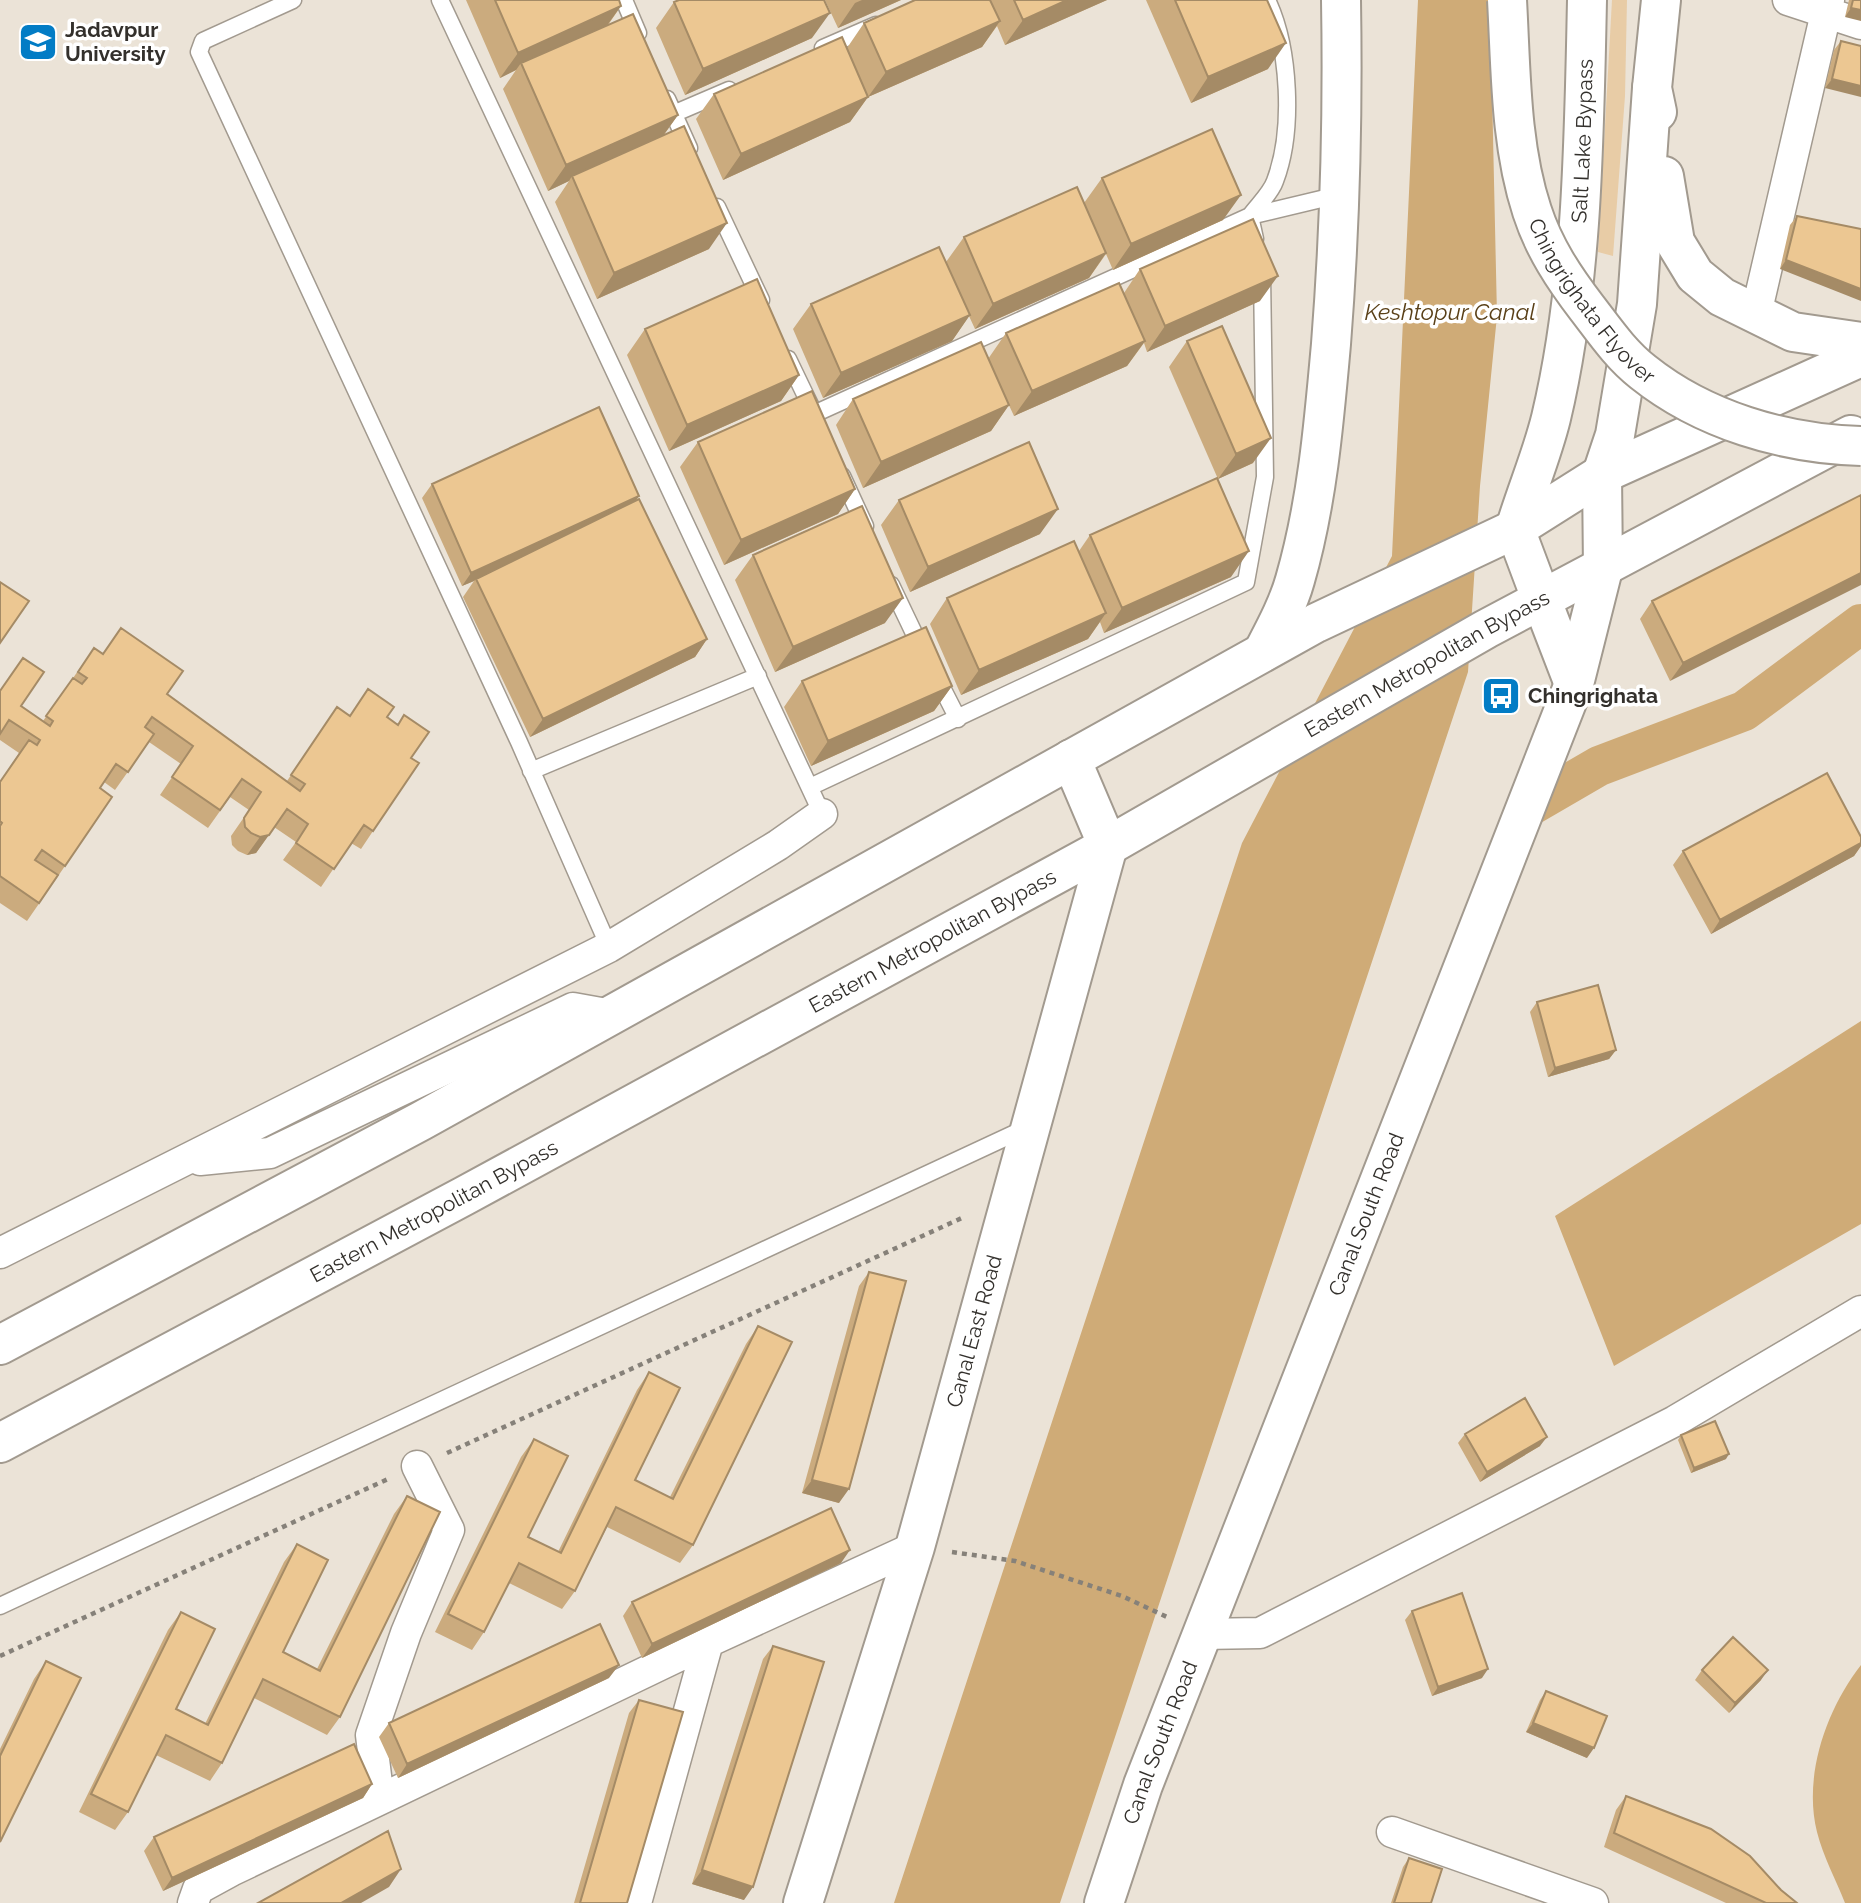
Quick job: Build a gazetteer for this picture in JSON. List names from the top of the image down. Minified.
{"streets":{"main road":["Salt Lake Bypass","Chingrighata Flyover","Eastern Metropolitan Bypass","Canal South Road","Canal East Road"]},"crossings":[["Eastern Metropolitan Bypass","Canal South Road"],["Eastern Metropolitan Bypass","Canal East Road"]],"water":["Keshtopur Canal"],"places":{"school or university":["Jadavpur University"],"bus stop":["Chingrighata"]}}
